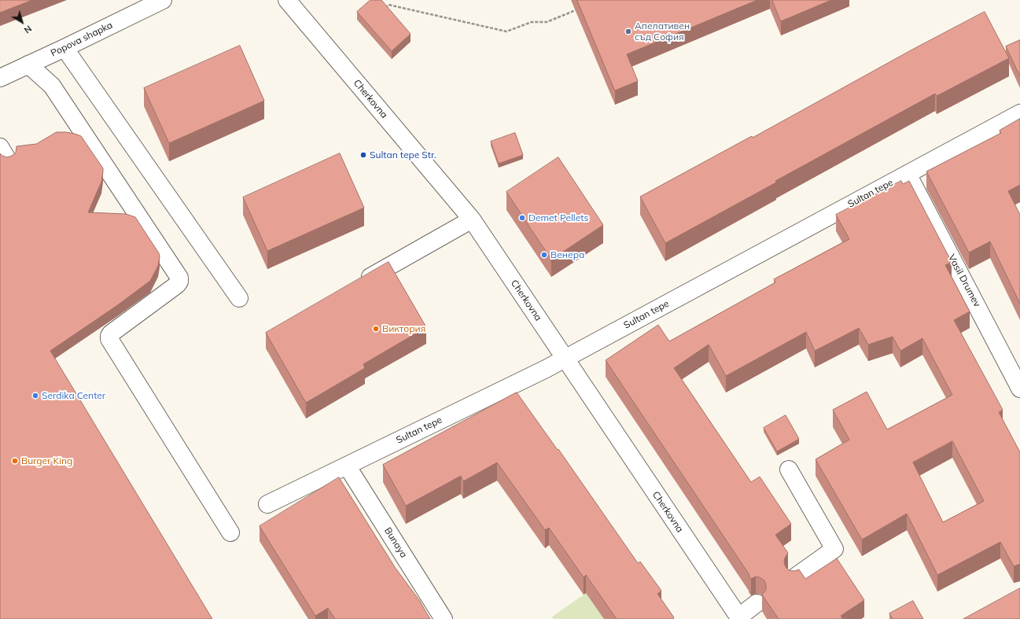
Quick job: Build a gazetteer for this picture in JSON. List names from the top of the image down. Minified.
{"streets":{"street":["Popova shapka","Cherkovna","Sultan tepe","Vasil Drumev","Bunaya"]},"crossings":[["Cherkovna","Sultan tepe"],["Sultan tepe","Vasil Drumev"],["Sultan tepe","Bunaya"]],"places":["Апелативен съд София","Sultan tepe Str.","Demet Pellets","Венера","Виктория","Serdika Center","Burger King"],"north":"bottom right"}
